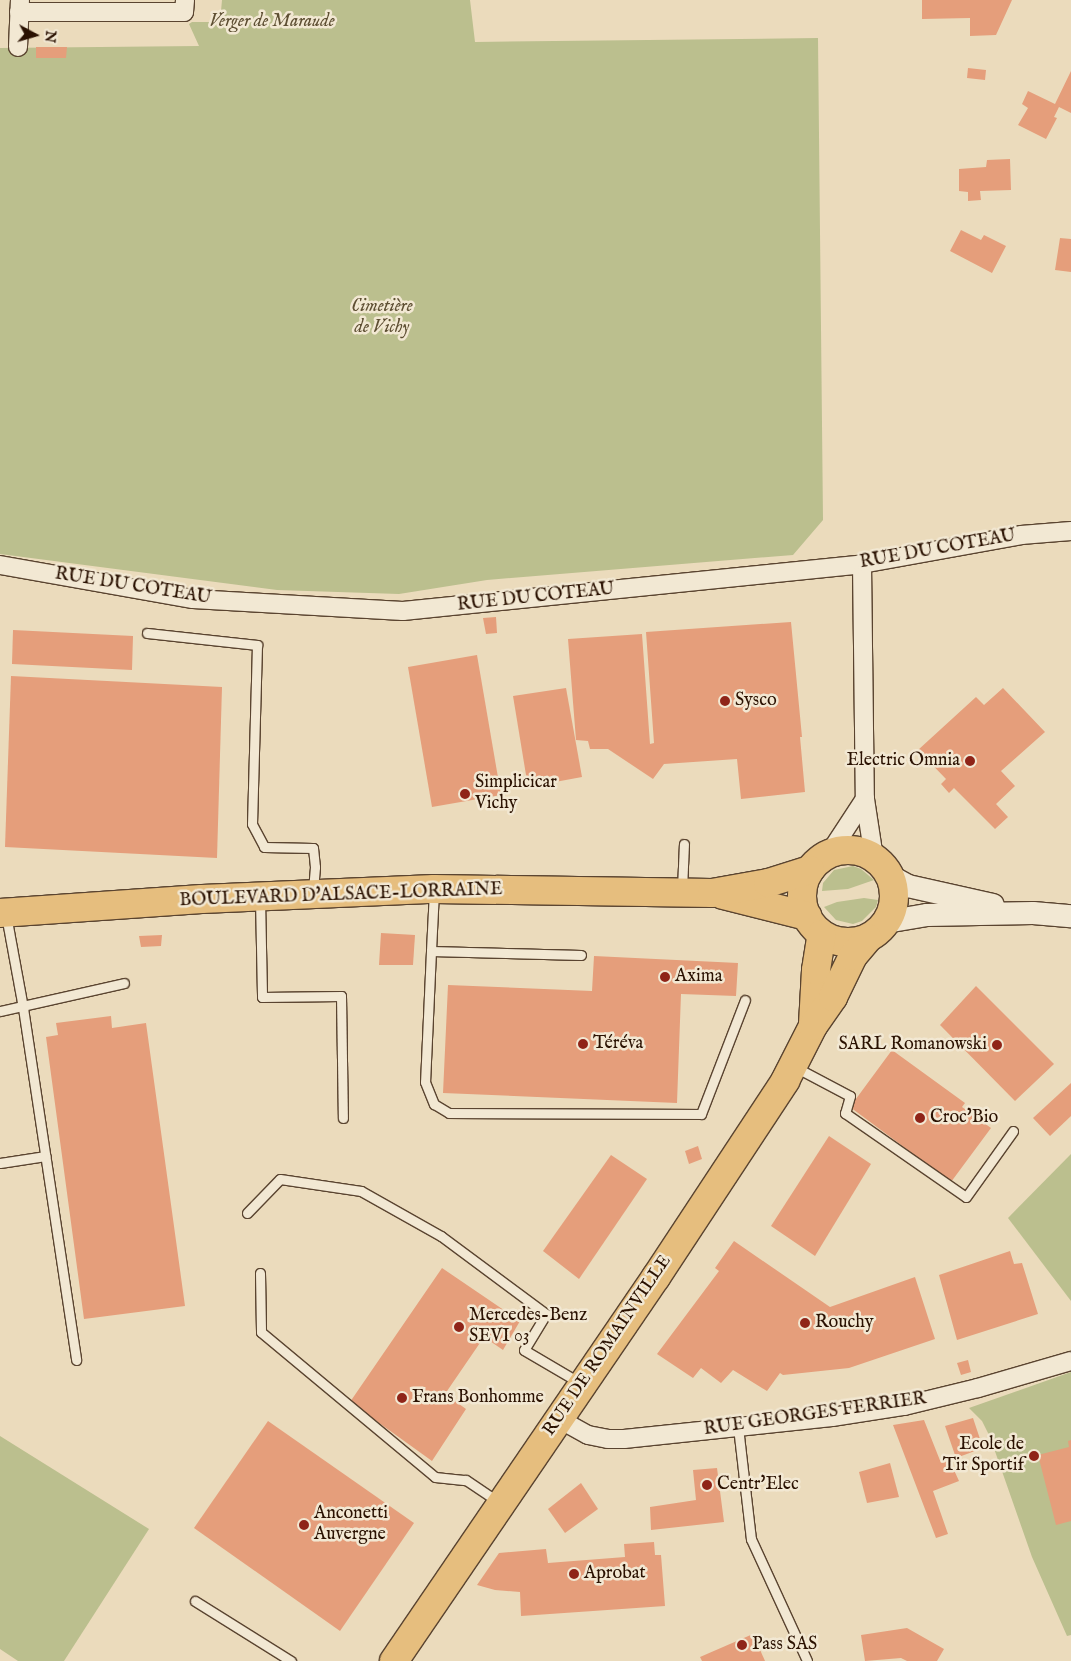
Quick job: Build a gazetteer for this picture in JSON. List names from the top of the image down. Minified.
{"streets":{"main road":["BOULEVARD D'ALSACE-LORRAINE","RUE DE ROMAINVILLE"],"street":["RUE DU COTEAU","RUE GEORGES FERRIER"]},"crossings":[["BOULEVARD D'ALSACE-LORRAINE","RUE DE ROMAINVILLE"],["RUE DE ROMAINVILLE","RUE GEORGES FERRIER"]],"parks":["Verger de Maraude","Cimetière de Vichy"],"places":["Sysco","Electric Omnia","Simplicicar Vichy","Axima","Téréva","SARL Romanowski","Croc'Bio","Rouchy","Mercedes-Benz SEVI 03","Frans Bonhomme","Ecole de Tir Sportif","Centr'Elec","Anconetti Auvergne","Aprobat","Pass SAS"],"north":"right"}
